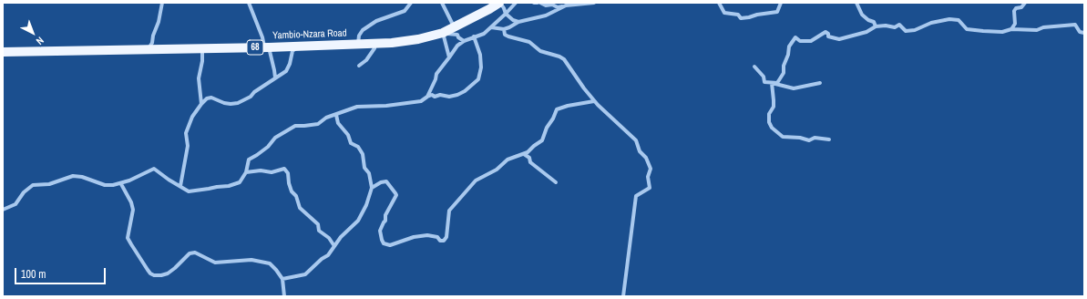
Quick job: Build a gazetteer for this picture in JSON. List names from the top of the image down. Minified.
{"streets":{"main road":["Yambio-Nzara Road","68"]},"scale_bar":"100 m","north":"bottom right"}
